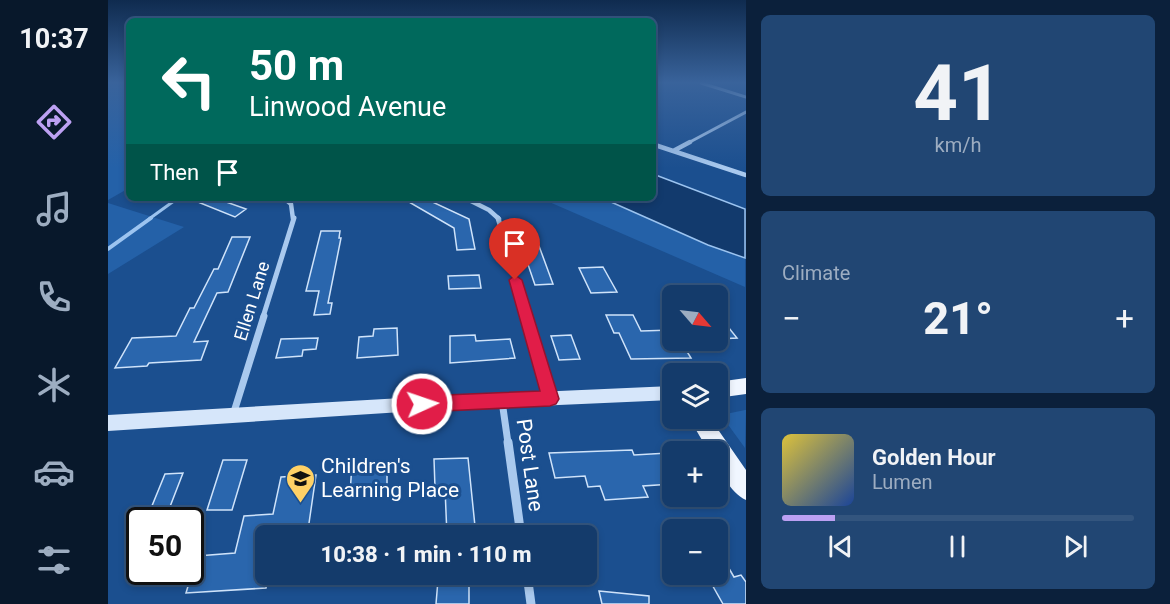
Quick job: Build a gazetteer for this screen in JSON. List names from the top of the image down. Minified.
{"streets":{"street":["Ellen Lane","Post Lane"]},"places":{"school or university":["Children's Learning Place"]},"north":"bottom right","page":{"tabs":"10:37","tile":[["41","km/h"],"Climate"],"turn":["50 m","Linwood Avenue"],"then":"Then","map_buttons":["+","−"],"heat":["−","21°","+"],"song":["Golden Hour","Lumen"],"limit":"50","trip":"10:38 · 1 min · 110 m"}}
